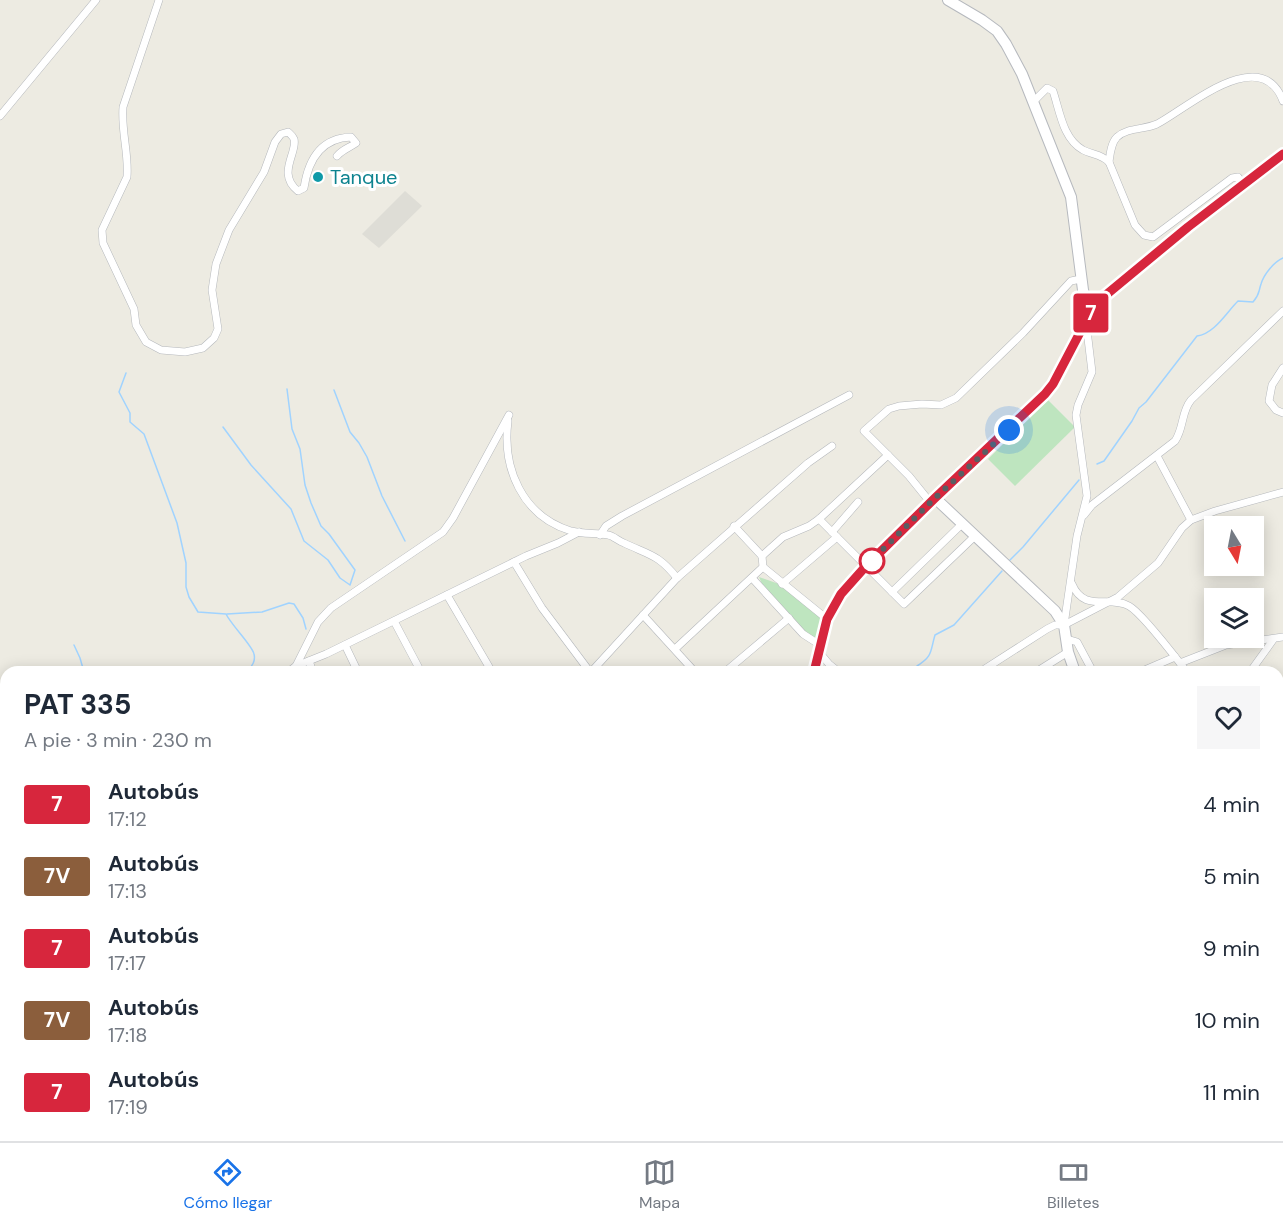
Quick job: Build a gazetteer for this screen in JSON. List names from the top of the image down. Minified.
{"places":["Tanque"],"lines":["bus line 7"],"north":"bottom","page":{"on_map":"7","heading":["PAT 335","A pie · 3 min · 230 m"],"list":[{"mark":"7","name":"Autobús","note":"17:12","value":"4 min"},{"mark":"7V","name":"Autobús","note":"17:13","value":"5 min"},{"mark":"7","name":"Autobús","note":"17:17","value":"9 min"},{"mark":"7V","name":"Autobús","note":"17:18","value":"10 min"},{"mark":"7","name":"Autobús","note":"17:19","value":"11 min"}],"tabs":["Cómo llegar","Mapa","Billetes"]}}
